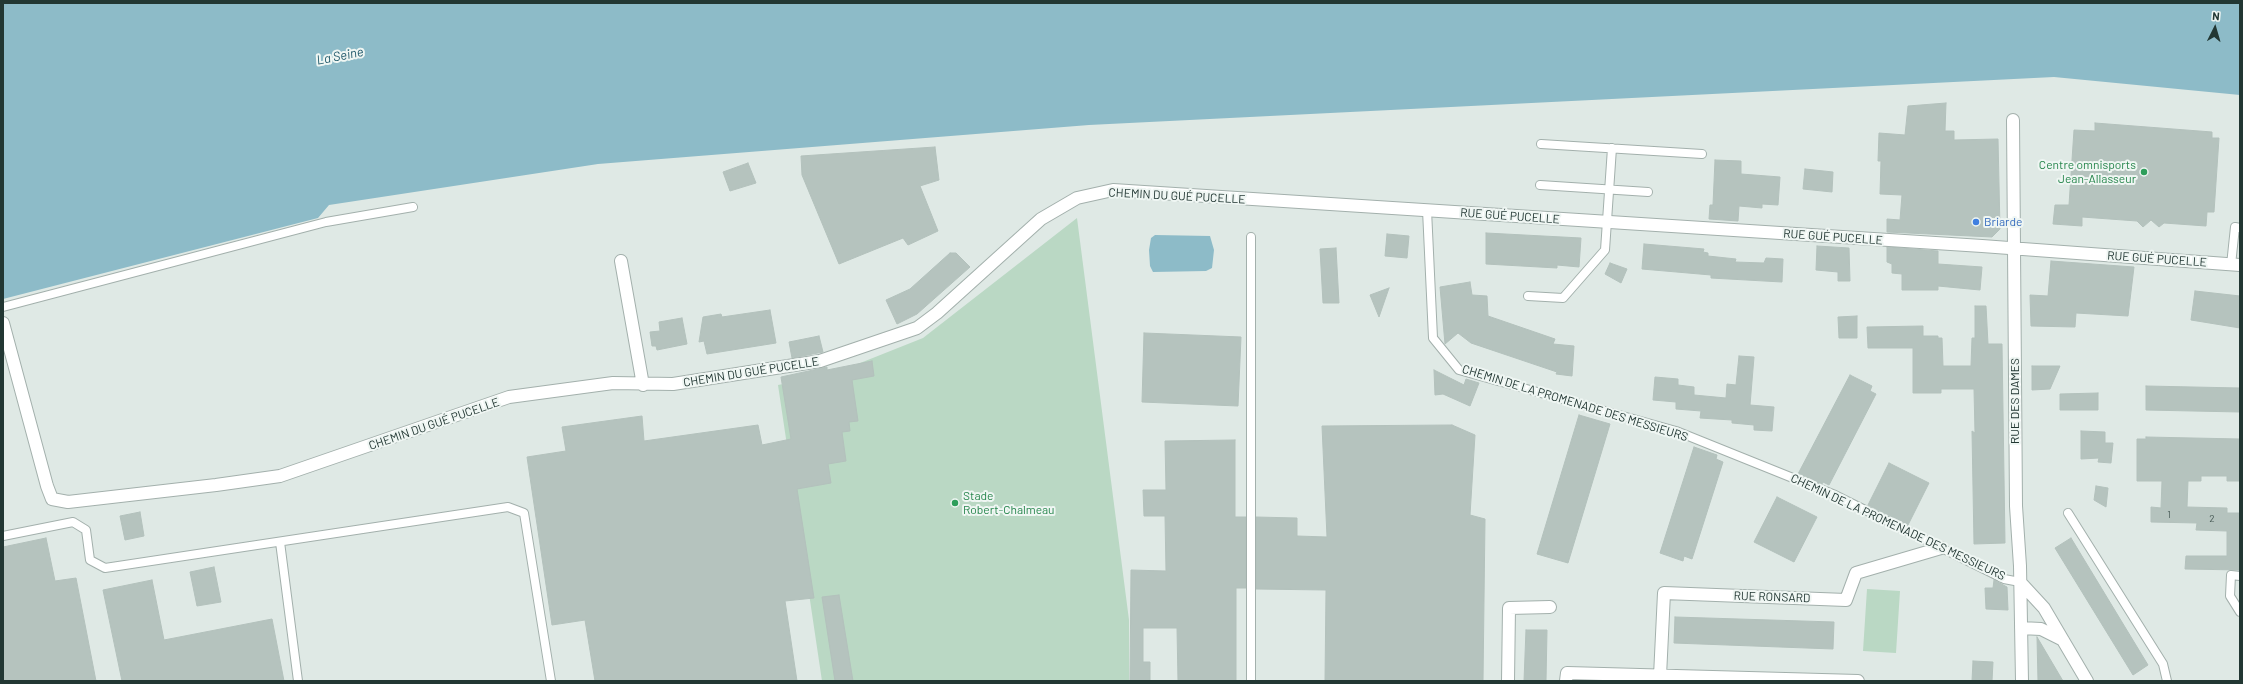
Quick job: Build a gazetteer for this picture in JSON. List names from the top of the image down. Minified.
{"streets":{"street":["CHEMIN DU GUÉ PUCELLE","RUE GUÉ PUCELLE","RUE DES DAMES","RUE RONSARD"],"lane":["CHEMIN DE LA PROMENADE DES MESSIEURS"]},"crossings":[["CHEMIN DU GUÉ PUCELLE","RUE GUÉ PUCELLE"],["CHEMIN DU GUÉ PUCELLE","CHEMIN DE LA PROMENADE DES MESSIEURS"],["RUE GUÉ PUCELLE","RUE DES DAMES"],["RUE GUÉ PUCELLE","CHEMIN DE LA PROMENADE DES MESSIEURS"],["RUE DES DAMES","CHEMIN DE LA PROMENADE DES MESSIEURS"],["CHEMIN DE LA PROMENADE DES MESSIEURS","RUE RONSARD"]],"water":["La Seine"],"places":["Centre omnisports Jean-Allasseur","Briarde","Stade Robert-Chalmeau"],"house_numbers":["1","2"],"north":"top"}
